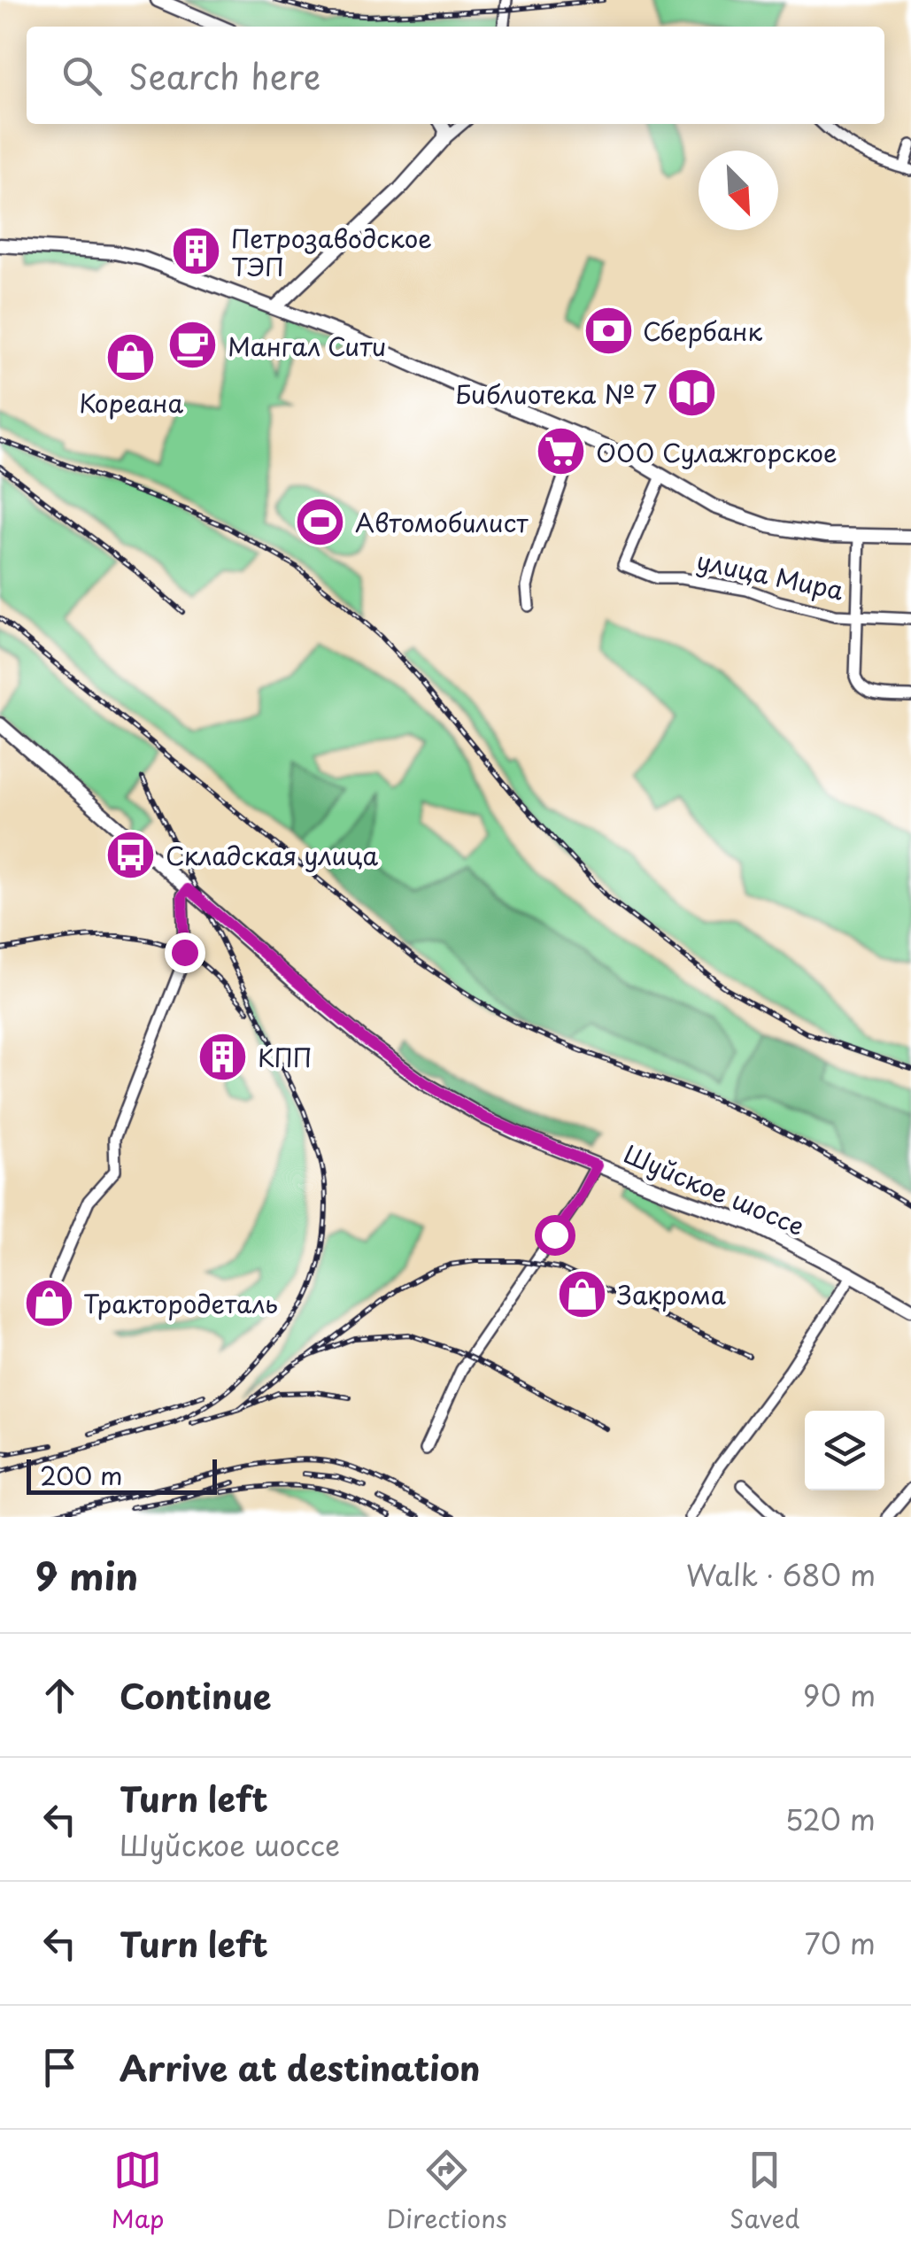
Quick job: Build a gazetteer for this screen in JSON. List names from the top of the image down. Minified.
{"streets":{"main road":["Шуйское шоссе"],"street":["улица Мира"]},"places":{"building":["Петрозаводское ТЭП","КПП"],"bank":["Сбербанк"],"cafe":["Мангал Сити"],"shop":["Кореана","Закрома","Трактородеталь"],"library":["Библиотека № 7"],"supermarket":["ООО Сулажгорское"],"sports":["Автомобилист"],"bus stop":["Складская улица"]},"scale_bar":"200 m","north":"bottom right","page":{"search":"Search here","scale":"200 m","heading":["9 min","Walk · 680 m"],"list":[["Continue","90 m"],["Turn left","Шуйское шоссе","520 m"],["Turn left","70 m"],"Arrive at destination"],"nav":["Map","Directions","Saved"]}}
